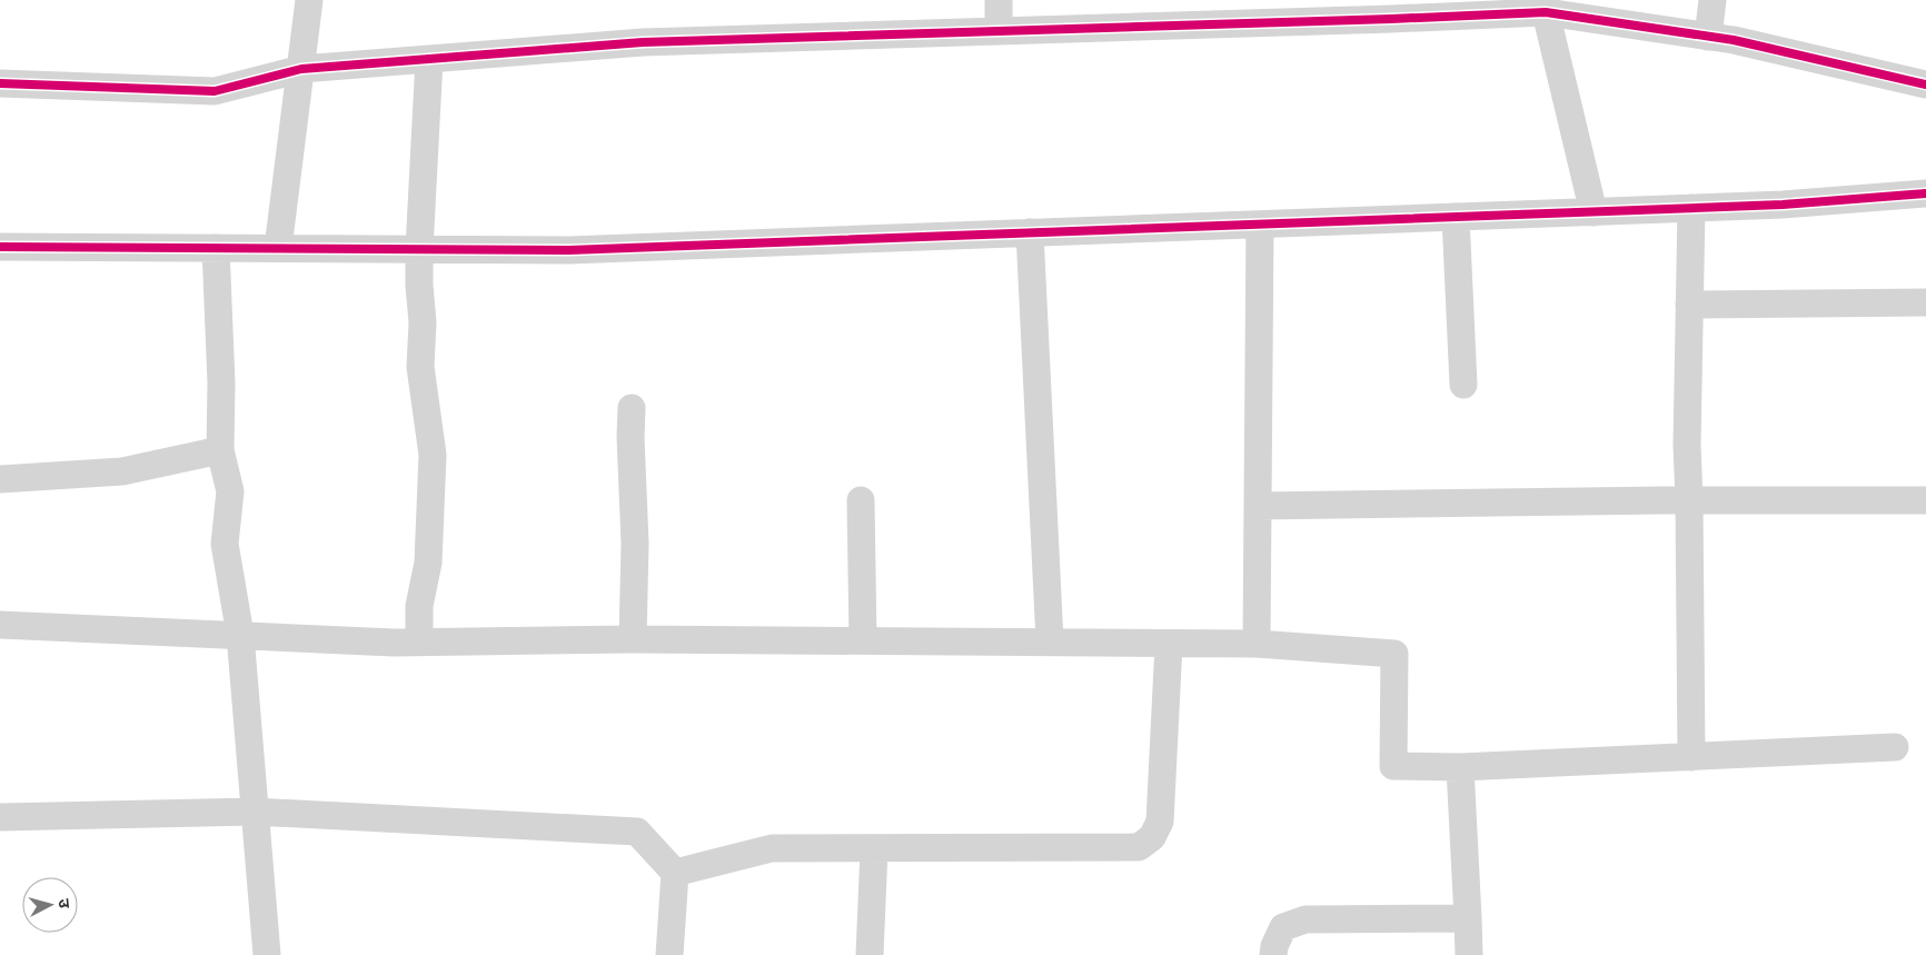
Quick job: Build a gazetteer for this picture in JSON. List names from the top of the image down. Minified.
{"north":"right"}
